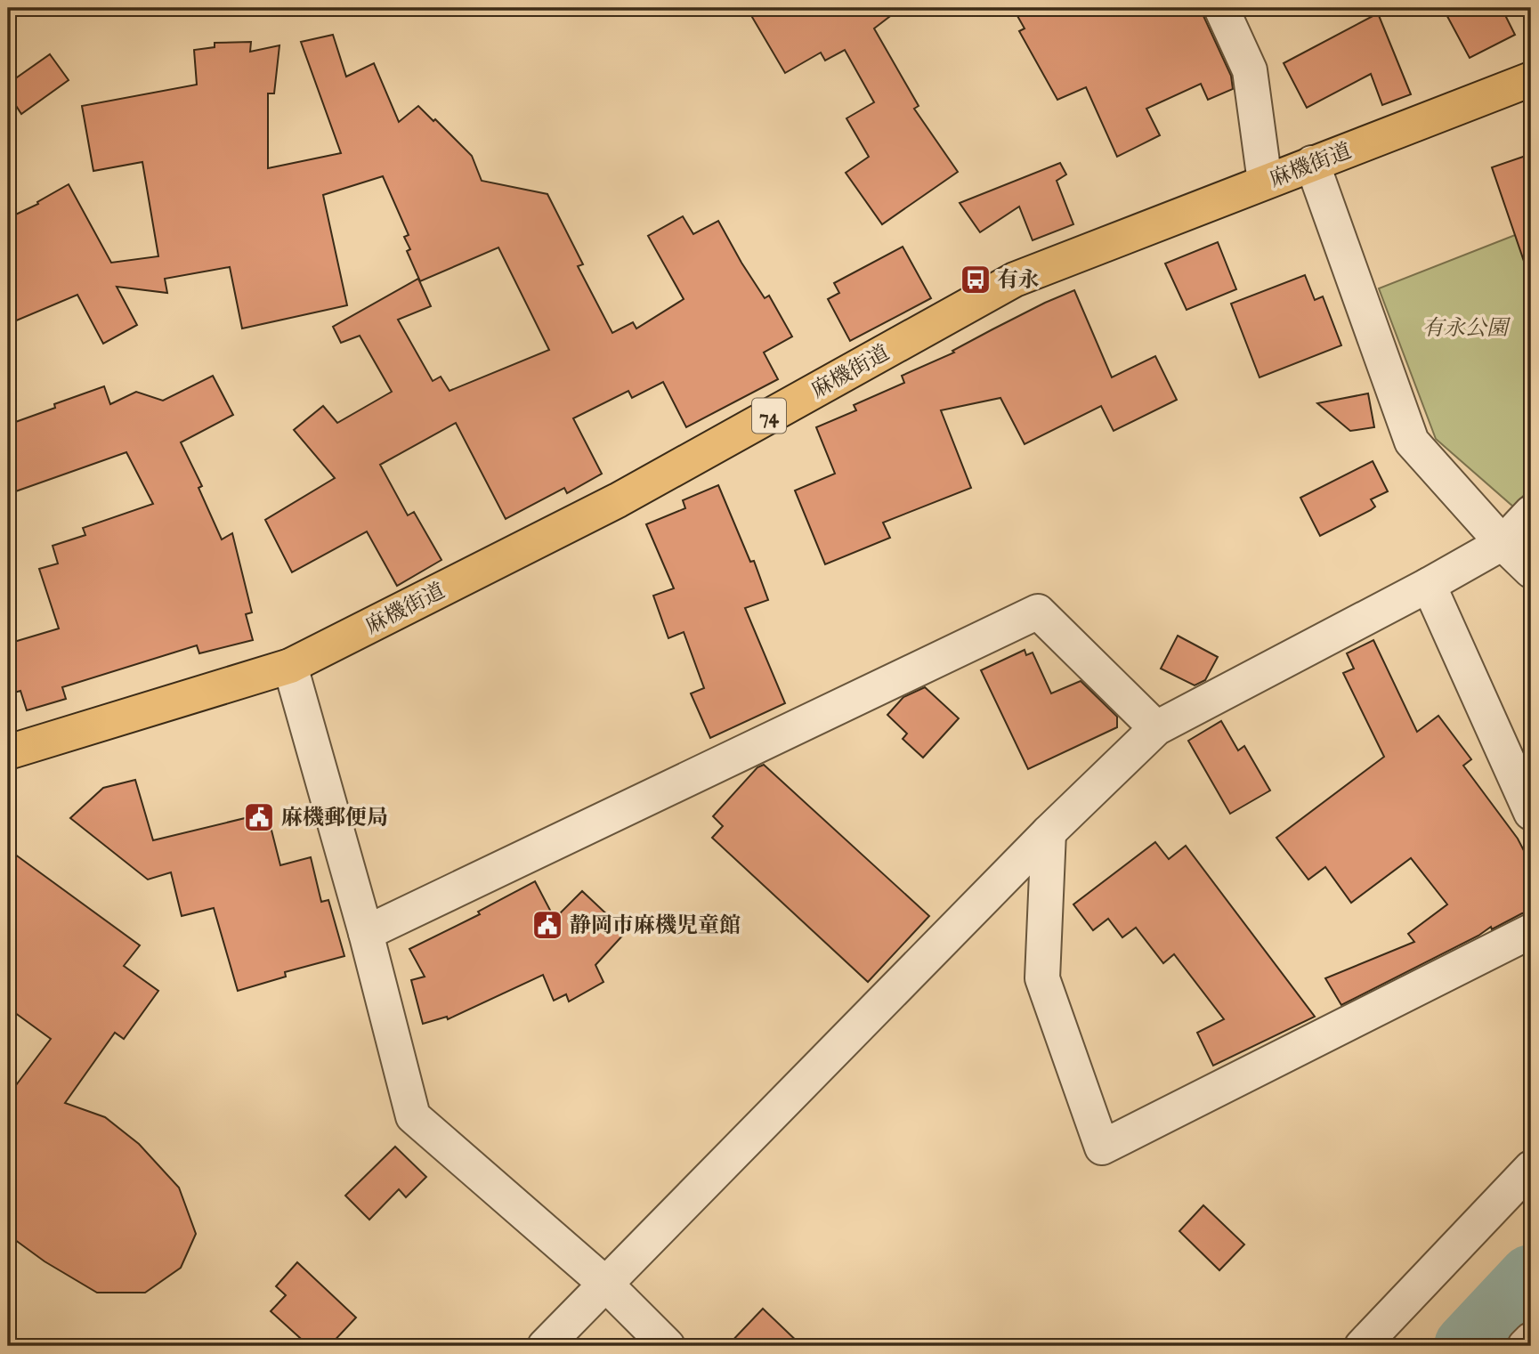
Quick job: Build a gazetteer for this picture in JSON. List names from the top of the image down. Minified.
{"streets":{"main road":["麻機街道","74"]},"parks":["有永公園"],"places":{"bus stop":["有永"],"public building":["麻機郵便局","静岡市麻機児童館"]}}
